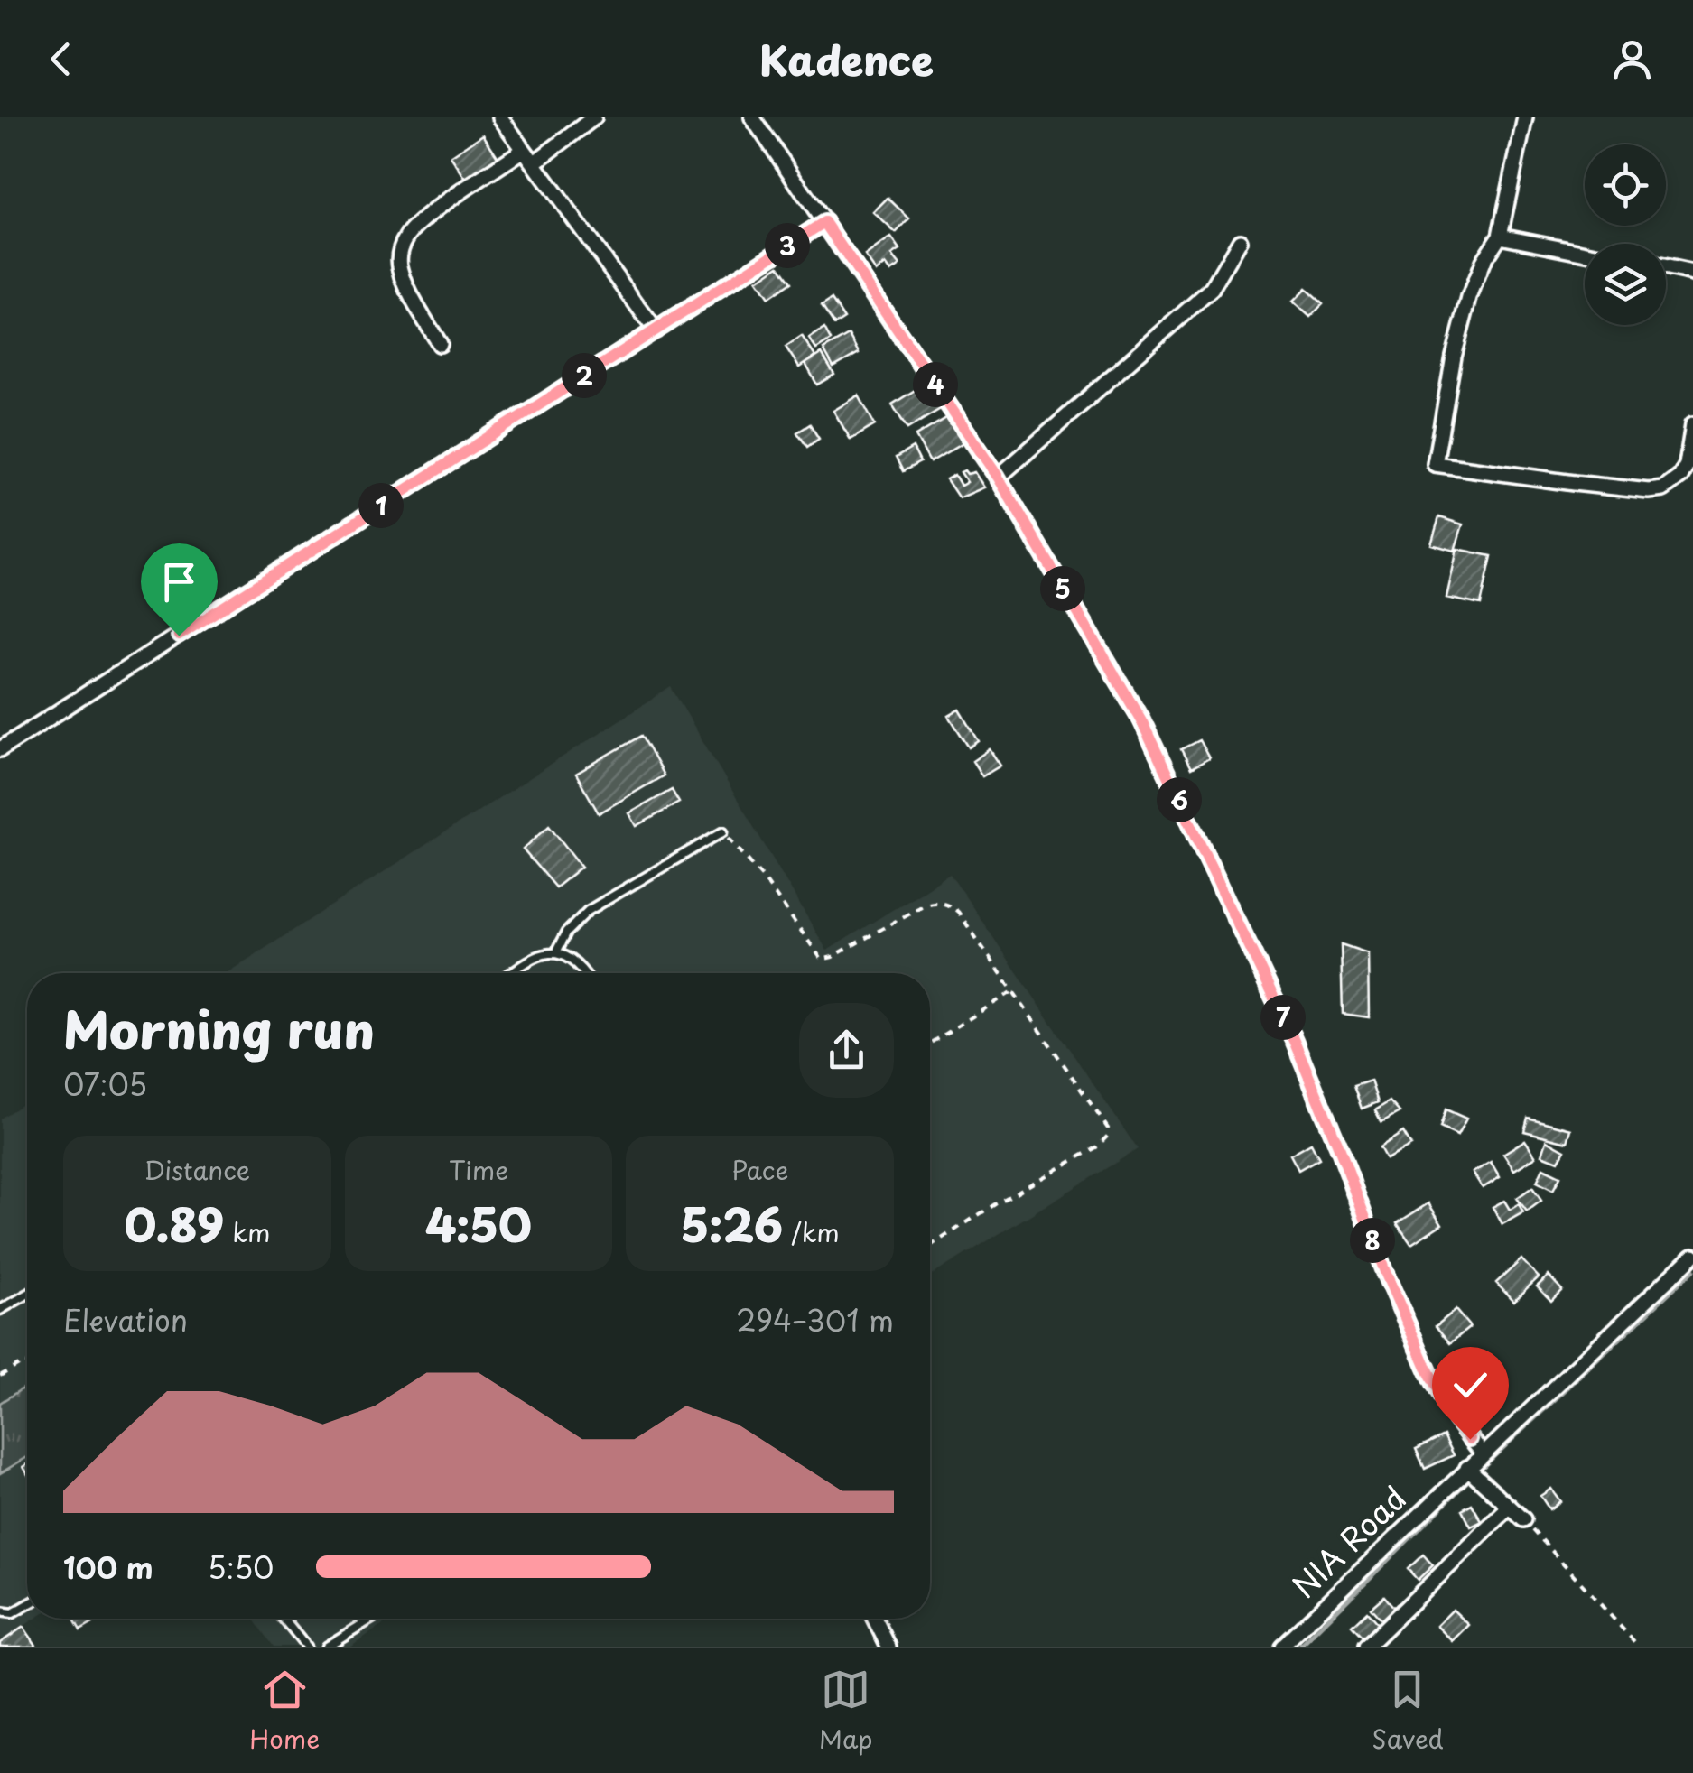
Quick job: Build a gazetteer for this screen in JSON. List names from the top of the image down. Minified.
{"streets":{"street":["NIA Road"]},"page":{"header":"Kadence","pins":["3","2","4","1","5","6","7","8"],"heading":["Morning run","07:05"],"stats":[["Distance","0.89 km"],["Time","4:50"],["Pace","5:26 /km"]],"chart":["Elevation","294–301 m"],"list":[{"name":"100 m","note":"5:50"}],"tabs":["Home","Map","Saved"]}}
